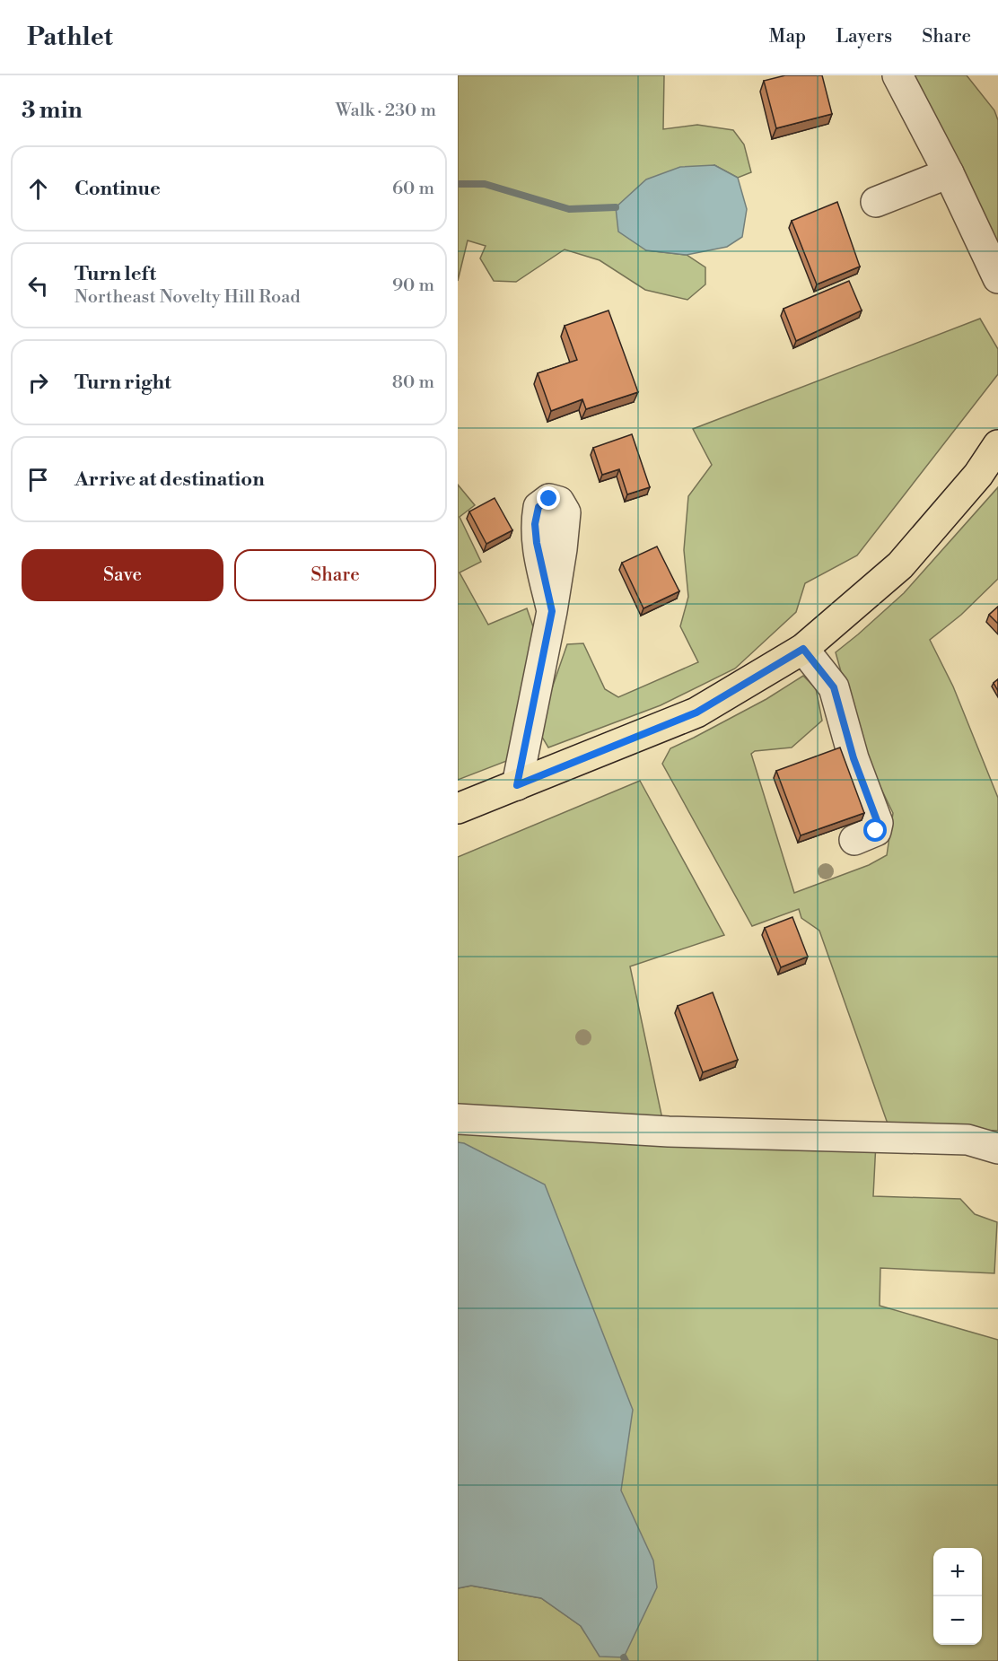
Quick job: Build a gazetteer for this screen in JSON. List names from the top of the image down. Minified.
{"page":{"header":"Pathlet","nav":["Map","Layers","Share"],"heading":["3 min","Walk · 230 m"],"list":[["Continue","60 m"],["Turn left","Northeast Novelty Hill Road","90 m"],["Turn right","80 m"],"Arrive at destination"],"buttons":["Save","Share"],"map_buttons":["+","−"]}}
